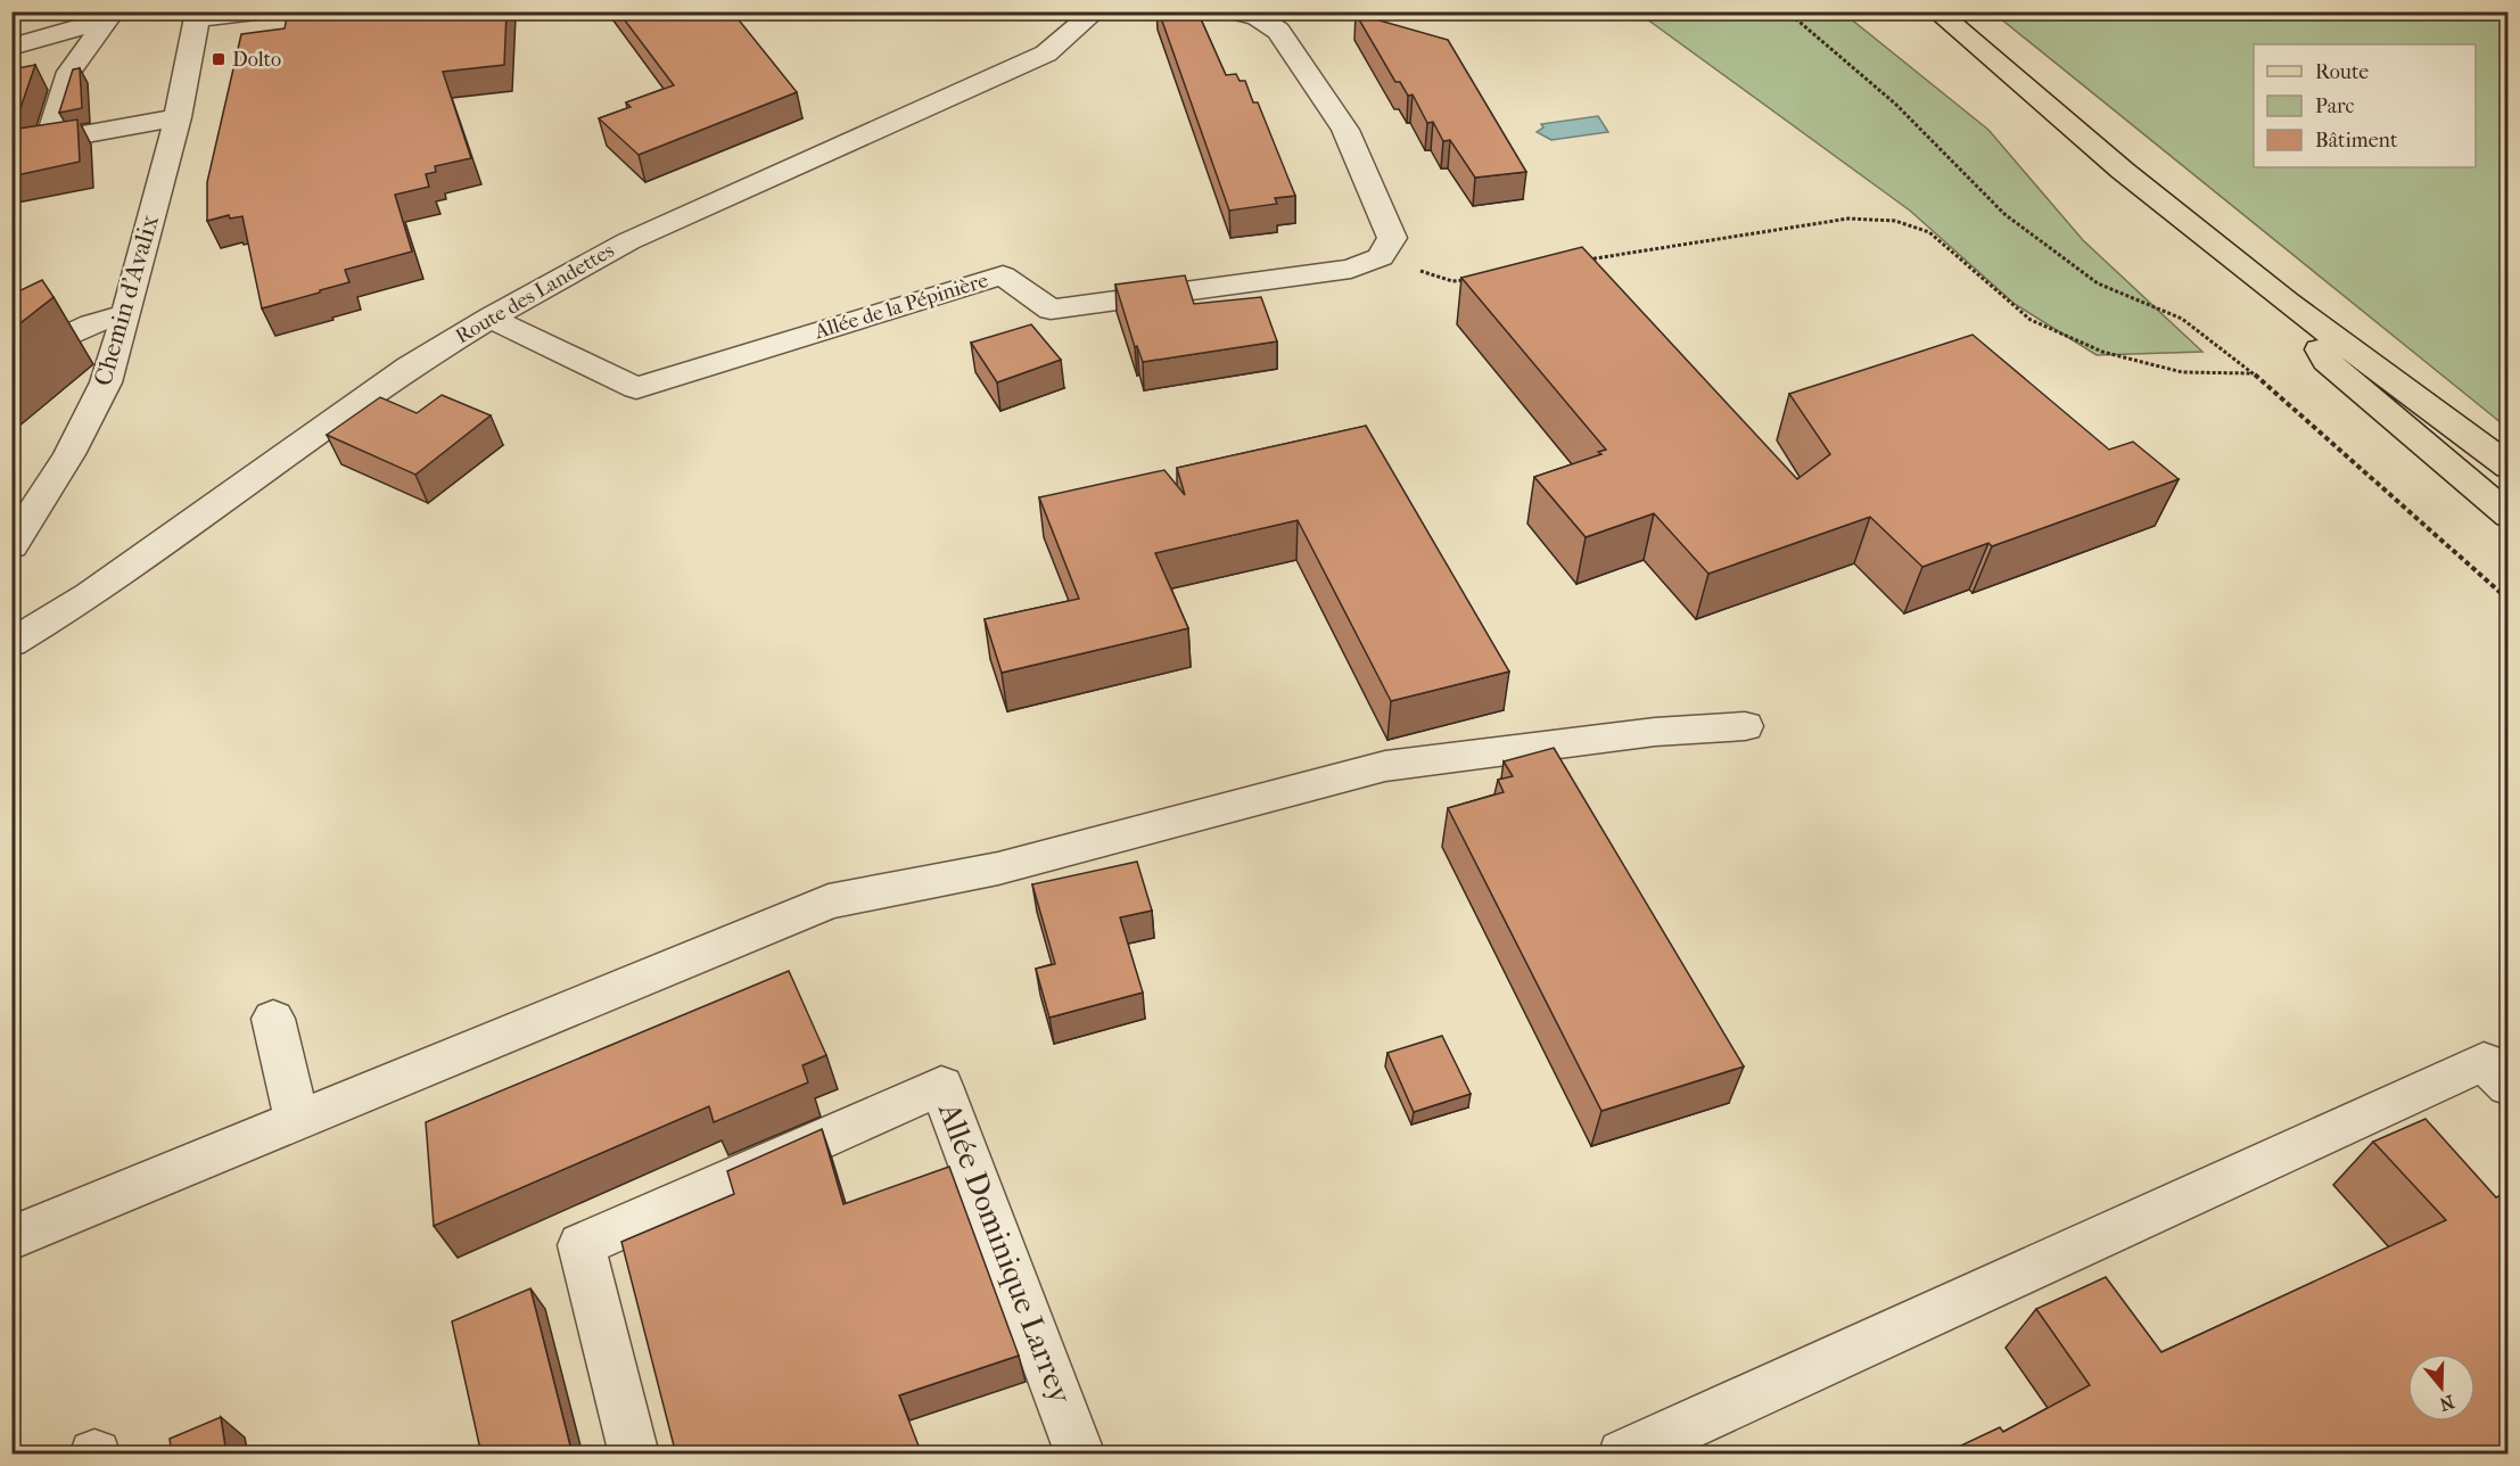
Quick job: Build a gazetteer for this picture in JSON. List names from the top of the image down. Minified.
{"streets":{"street":["Route des Landettes","Chemin d'Avalix","Allée de la Pépinière","Allée Dominique Larrey"]},"crossings":[["Route des Landettes","Allée de la Pépinière"]],"places":{"transit":["Dolto"]},"legend":["Route","Parc","Bâtiment"],"north":"bottom"}
